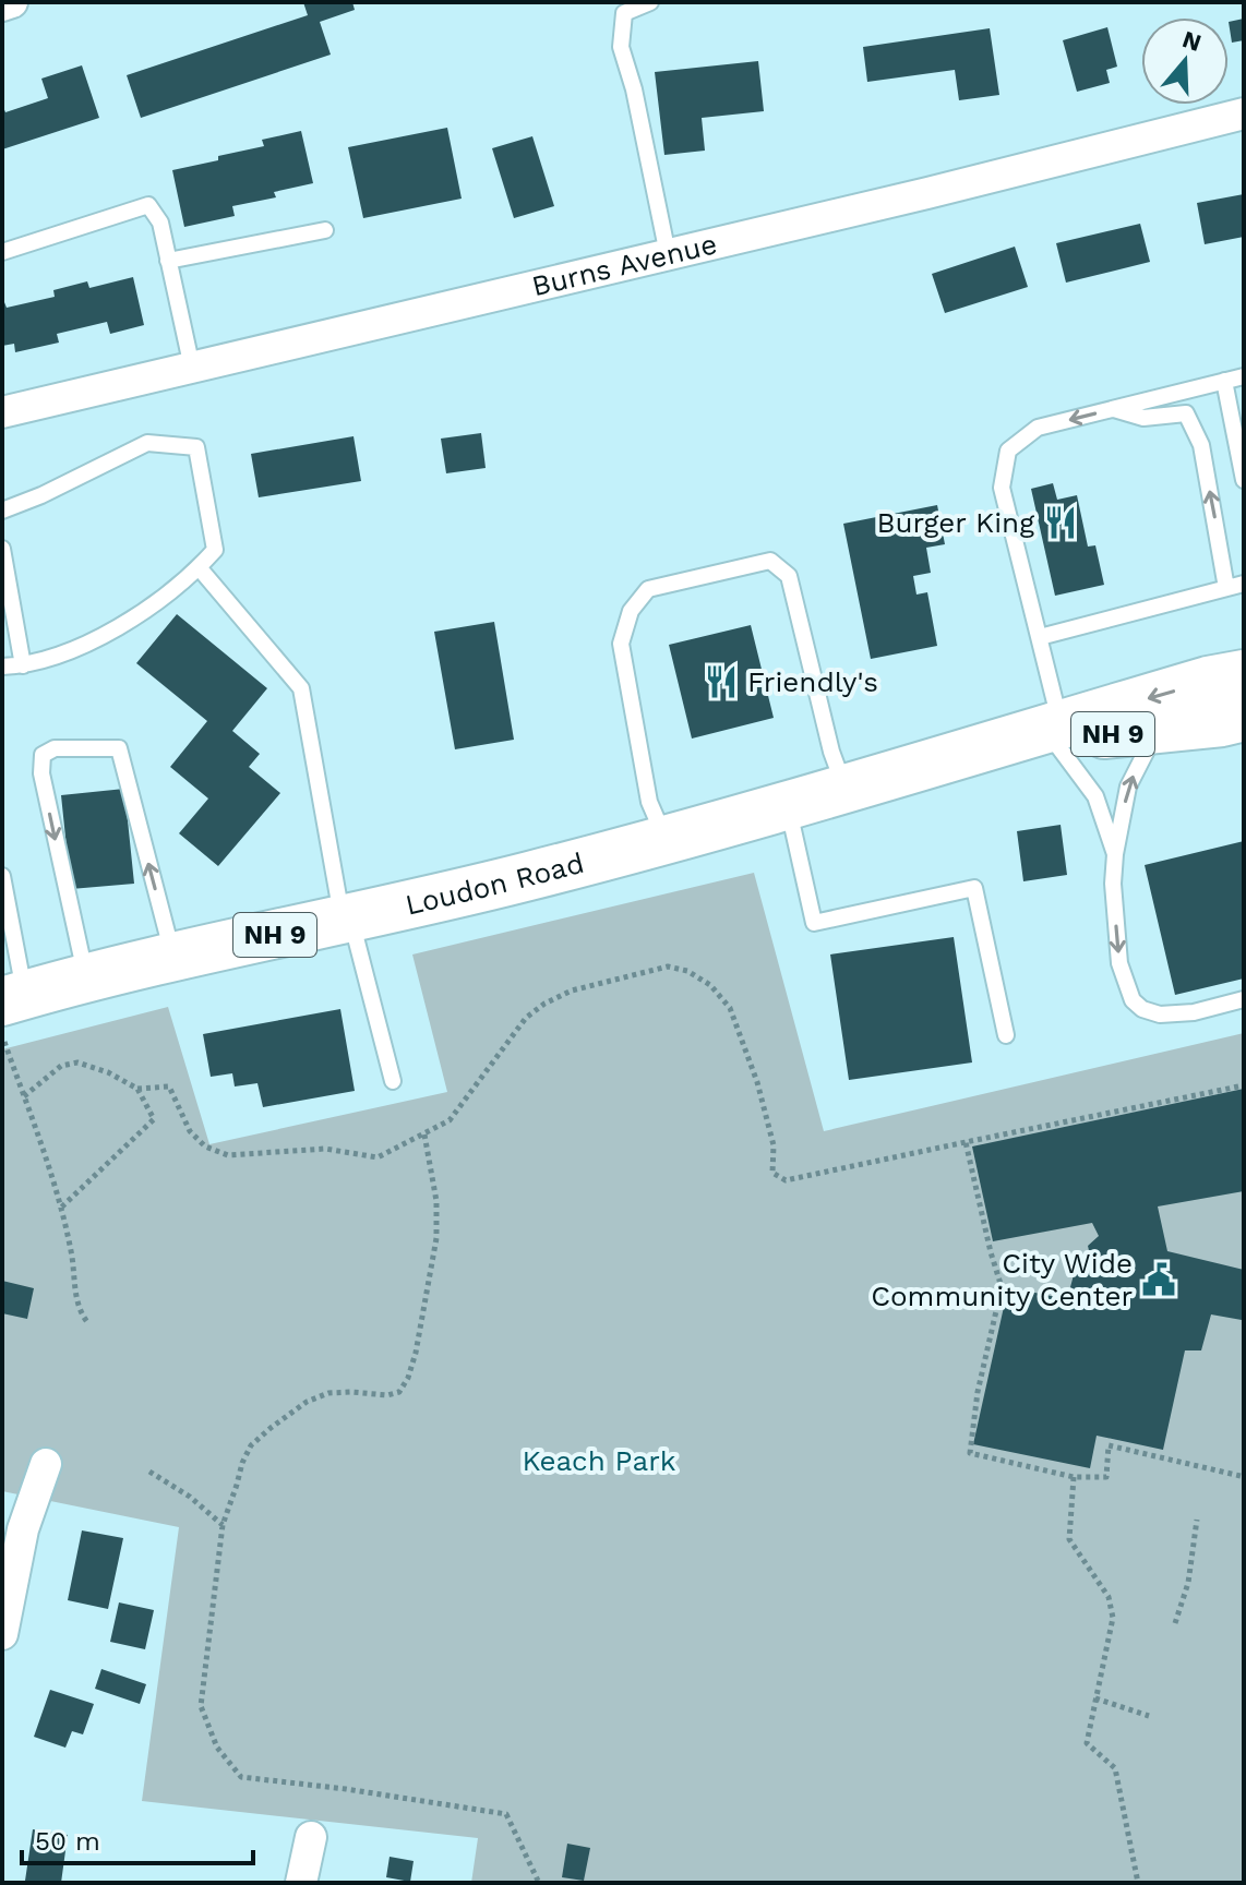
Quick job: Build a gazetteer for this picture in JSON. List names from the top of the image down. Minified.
{"streets":{"main road":["NH 9","Loudon Road"],"street":["Burns Avenue"]},"parks":["Keach Park"],"places":{"restaurant":["Burger King","Friendly's"],"public building":["City Wide Community Center"]},"scale_bar":"50 m","north":"top"}
